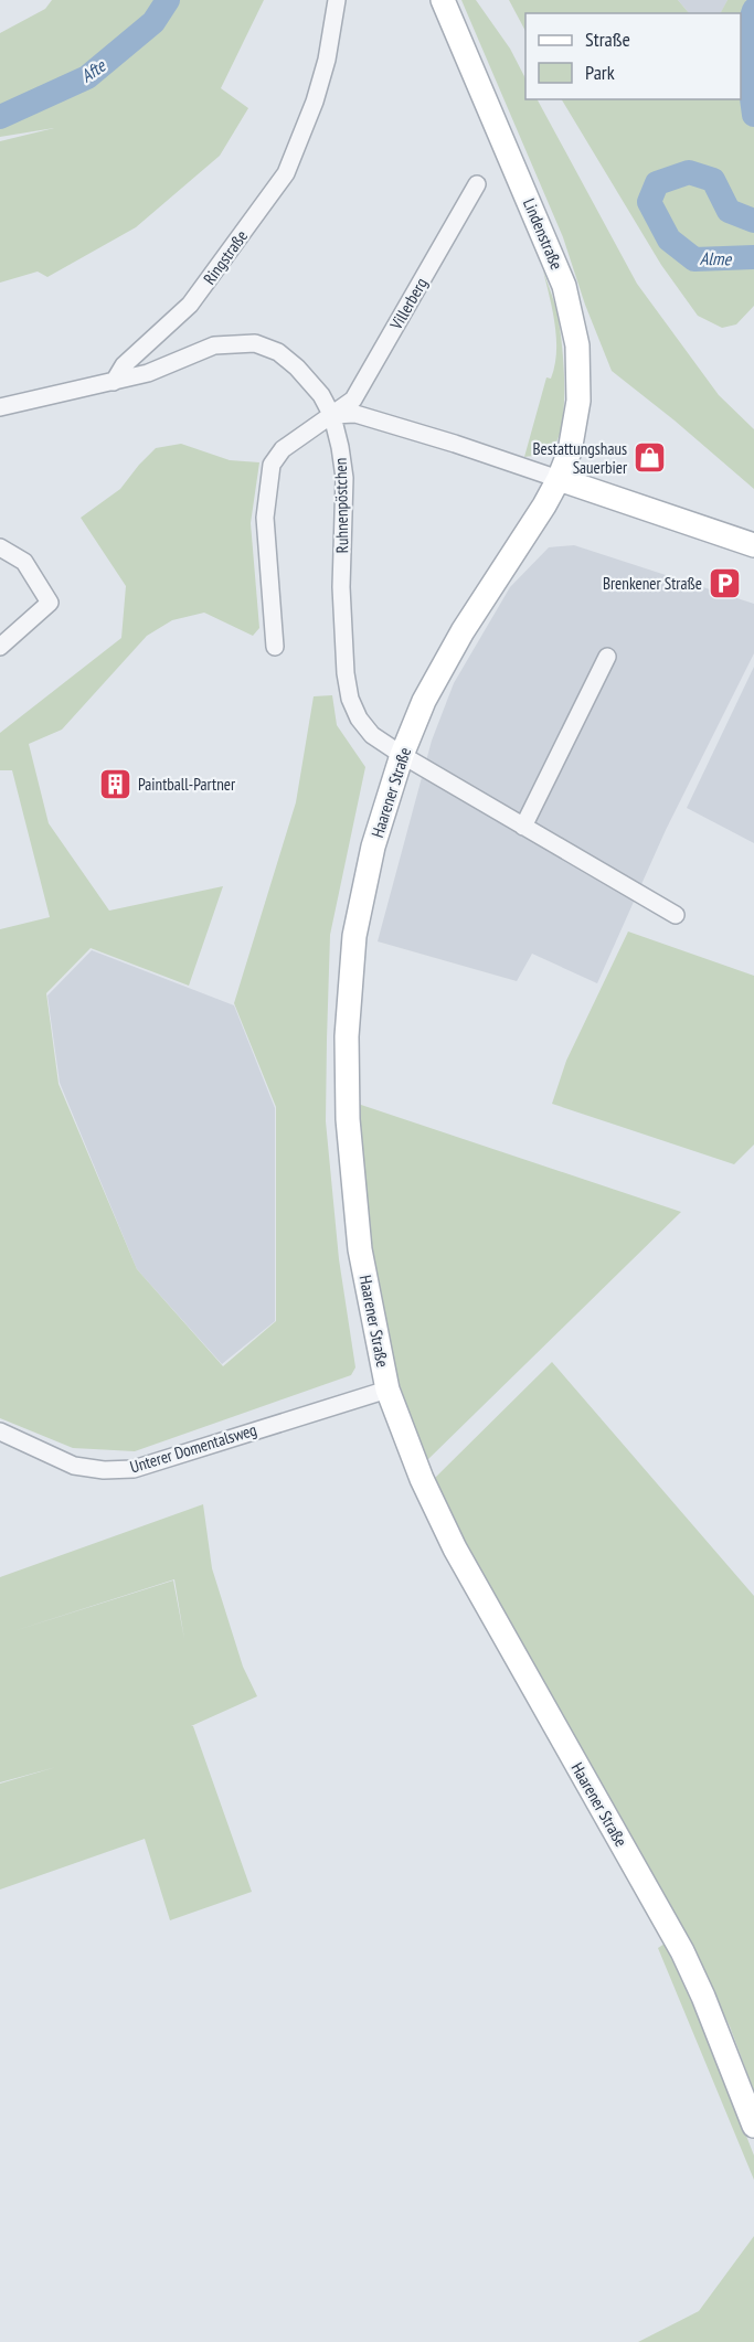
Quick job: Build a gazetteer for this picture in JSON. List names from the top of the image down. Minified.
{"streets":{"main road":["Lindenstraße","Haarener Straße"],"street":["Ringstraße","Villerberg","Ruhnenpöstchen","Unterer Domentalsweg"]},"crossings":[["Lindenstraße","Haarener Straße"],["Villerberg","Ruhnenpöstchen"],["Ruhnenpöstchen","Haarener Straße"],["Haarener Straße","Unterer Domentalsweg"]],"water":["Afte","Alme"],"places":{"shop":["Bestattungshaus Sauerbier"],"parking":["Brenkener Straße"],"building":["Paintball-Partner"]},"legend":["Straße","Park"]}
